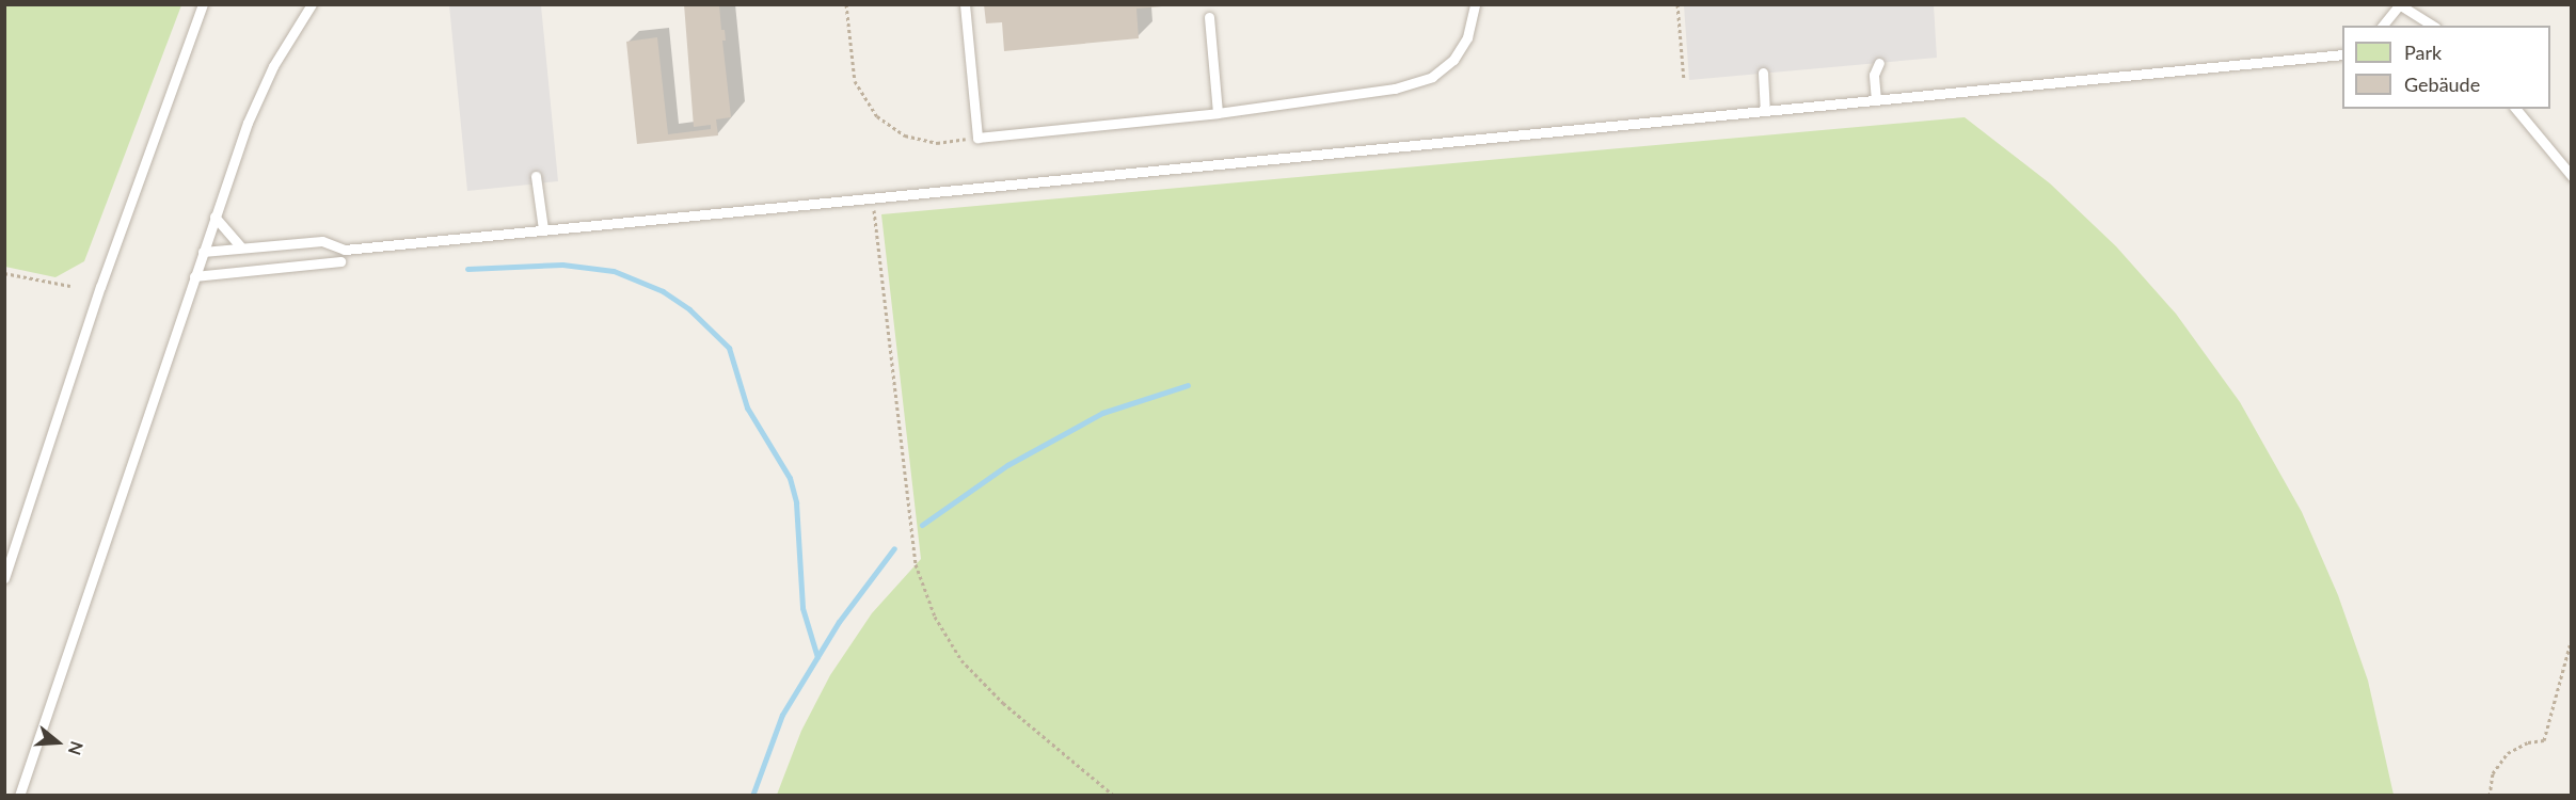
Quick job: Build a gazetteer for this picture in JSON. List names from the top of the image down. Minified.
{"legend":["Park","Gebäude"],"north":"right"}
